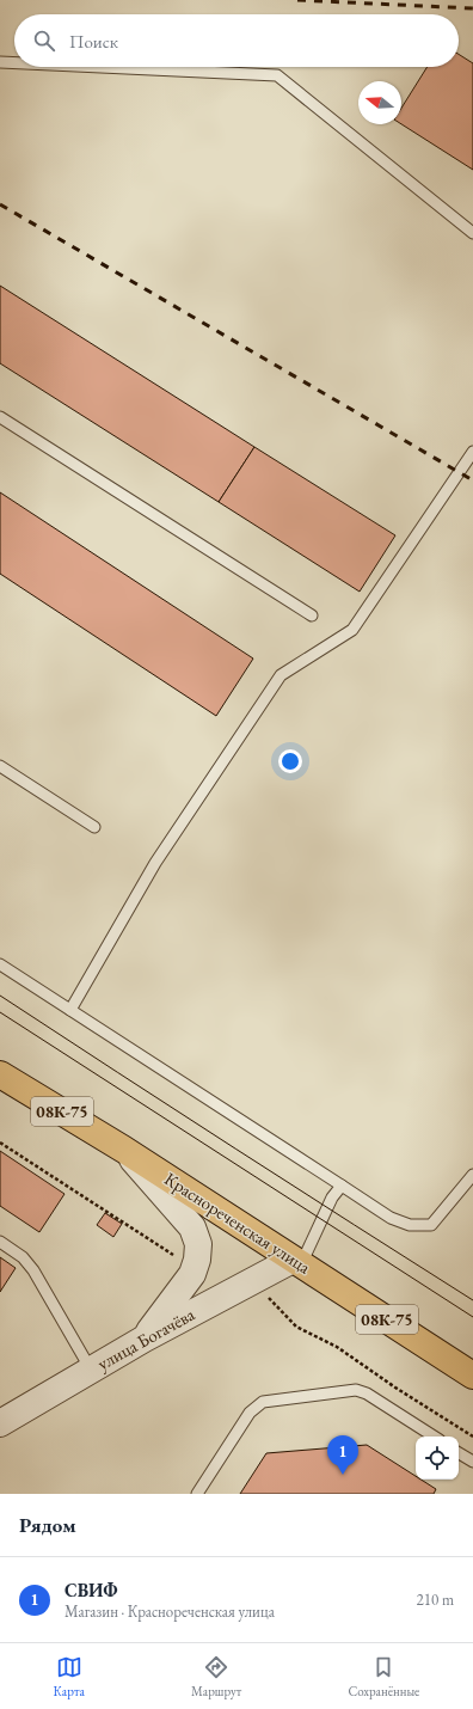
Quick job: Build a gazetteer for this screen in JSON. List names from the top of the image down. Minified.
{"streets":{"main road":["08К-75","Краснореченская улица"],"street":["улица Богачёва"]},"crossings":[["Краснореченская улица","улица Богачёва"]],"north":"left","page":{"search":"Поиск","pins":"1","heading":"Рядом","list":[{"mark":"1","name":"СВИФ","note":"Магазин · Краснореченская улица","value":"210 m"}],"nav":["Карта","Маршрут","Сохранённые"]}}
